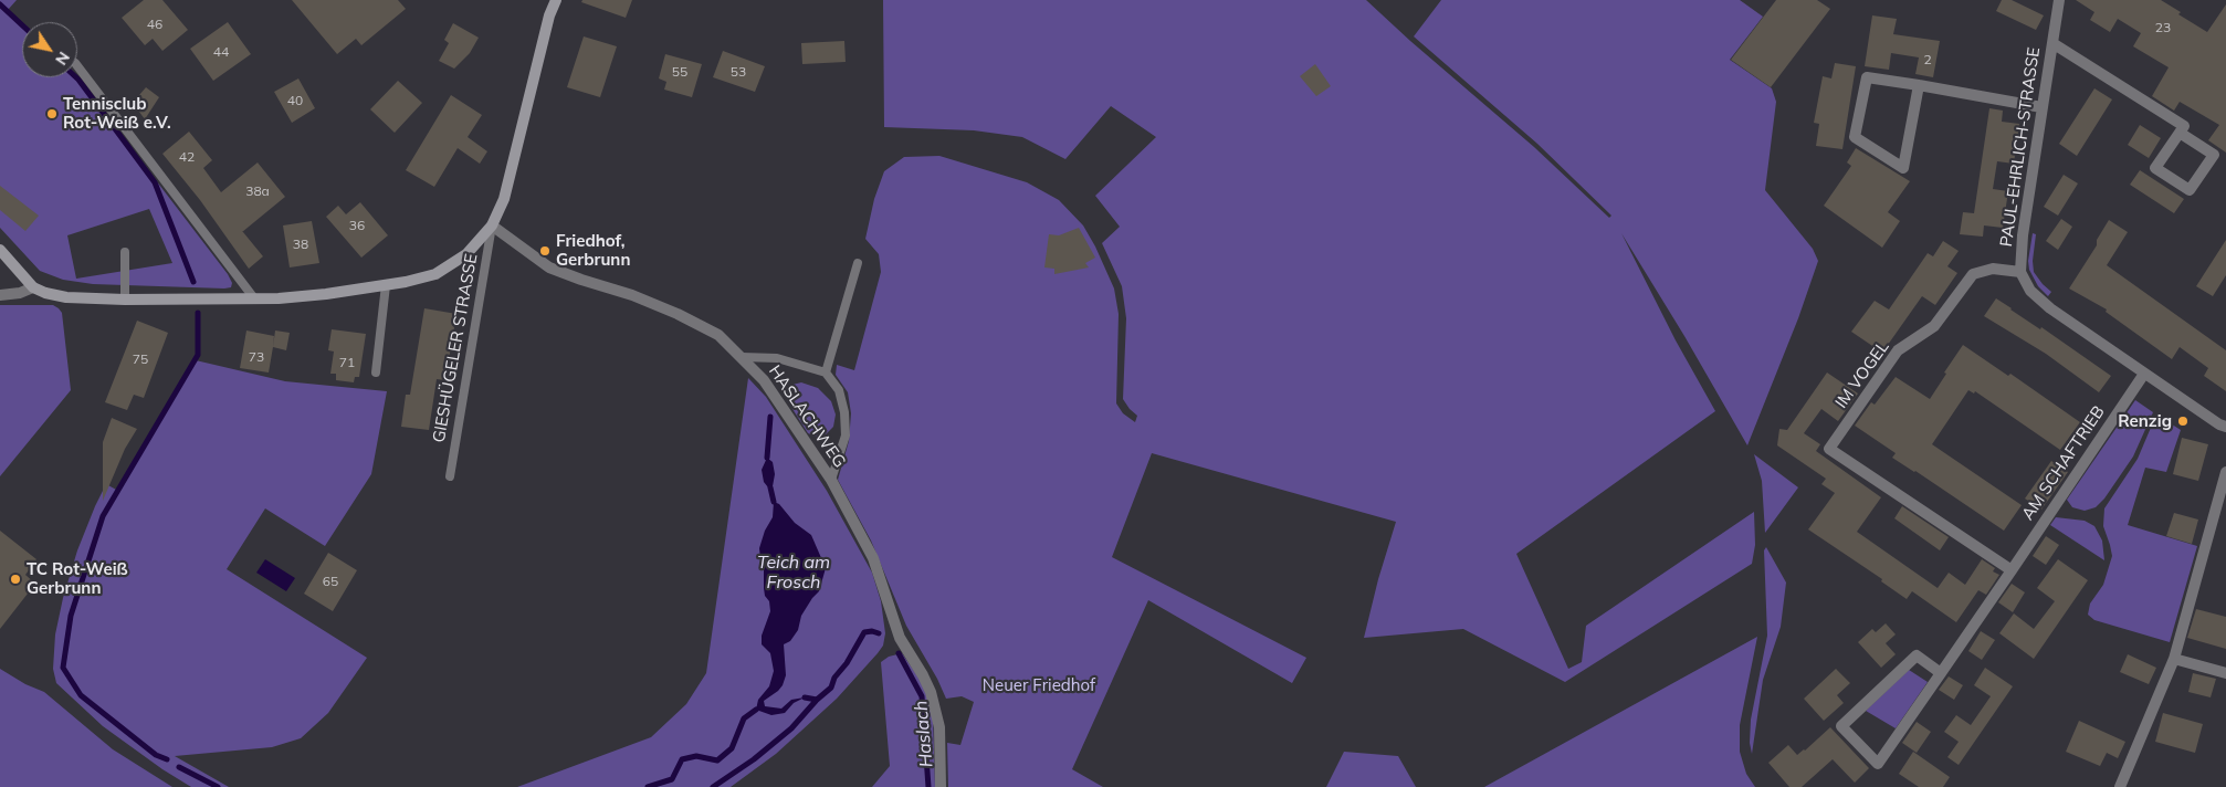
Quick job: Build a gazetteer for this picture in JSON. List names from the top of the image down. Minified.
{"streets":{"street":["PAUL-EHRLICH-STRASSE","GIESHÜGELER STRASSE","IM VOGEL","HASLACHWEG","AM SCHAFTRIEB"]},"crossings":[["PAUL-EHRLICH-STRASSE","IM VOGEL"],["PAUL-EHRLICH-STRASSE","AM SCHAFTRIEB"],["GIESHÜGELER STRASSE","HASLACHWEG"],["IM VOGEL","AM SCHAFTRIEB"]],"water":["Teich am Frosch","Haslach"],"parks":["Neuer Friedhof"],"places":["Tennisclub Rot-Weiß e.V.","Friedhof, Gerbrunn","Renzig","TC Rot-Weiß Gerbrunn"],"house_numbers":["46","23","44","2","55","53","40","42","38a","36","38","73","75","71","65"],"north":"bottom right"}
